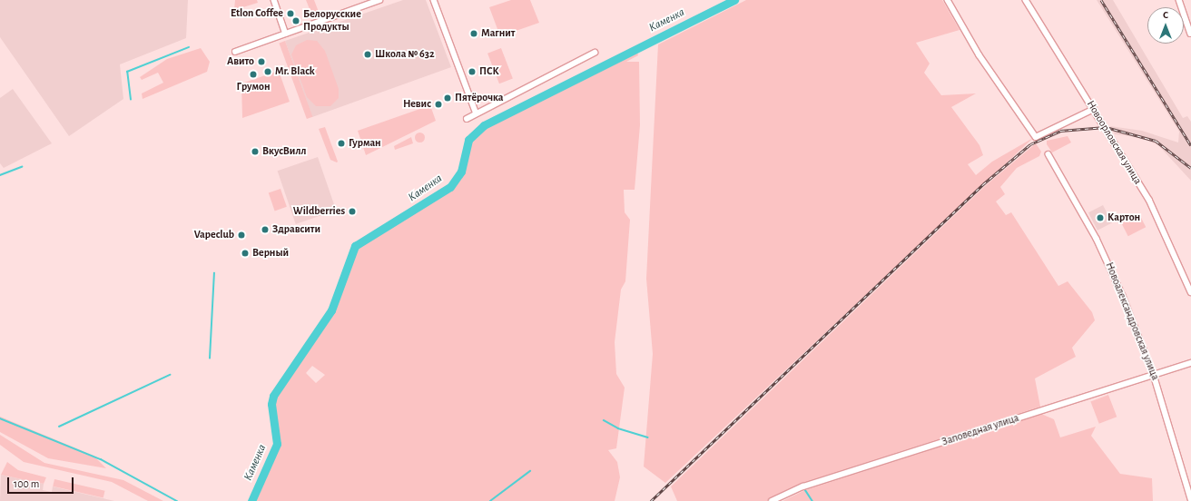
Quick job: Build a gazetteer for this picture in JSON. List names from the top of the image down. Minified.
{"streets":{"street":["Новоорловская улица","Новоалександровская улица","Заповедная улица"]},"crossings":[["Новоалександровская улица","Заповедная улица"]],"water":["Каменка"],"places":["Etlon Coffee","Белорусские Продукты","Магнит","Школа № 632","Авито","Mr. Black","ПСК","Грумон","Пятёрочка","Невис","Гурман","ВкусВилл","Wildberries","Картон","Здравсити","Vapeclub","Верный"],"scale_bar":"100 m","north":"top"}
